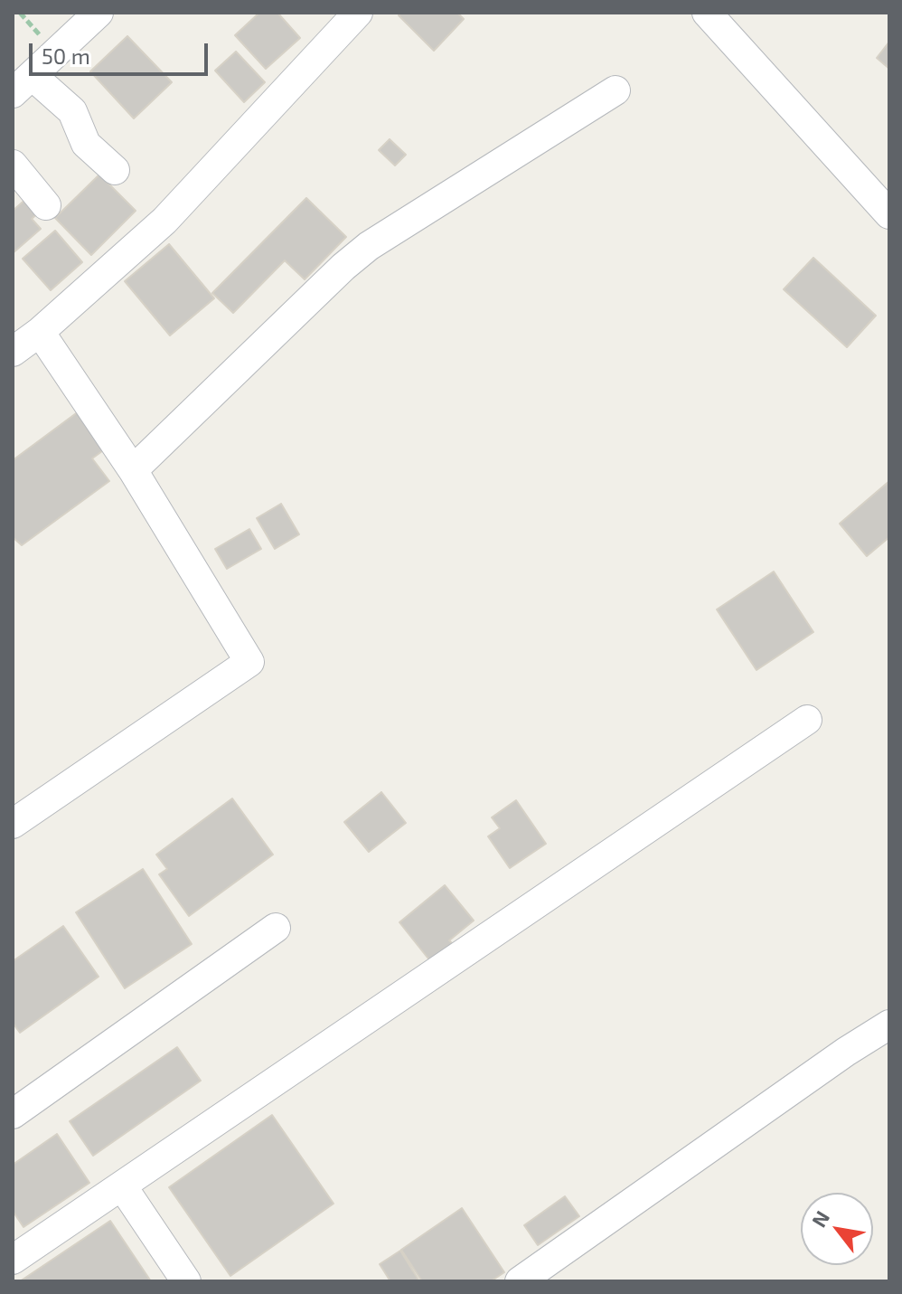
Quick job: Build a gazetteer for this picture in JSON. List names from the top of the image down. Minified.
{"scale_bar":"50 m","north":"top left"}
